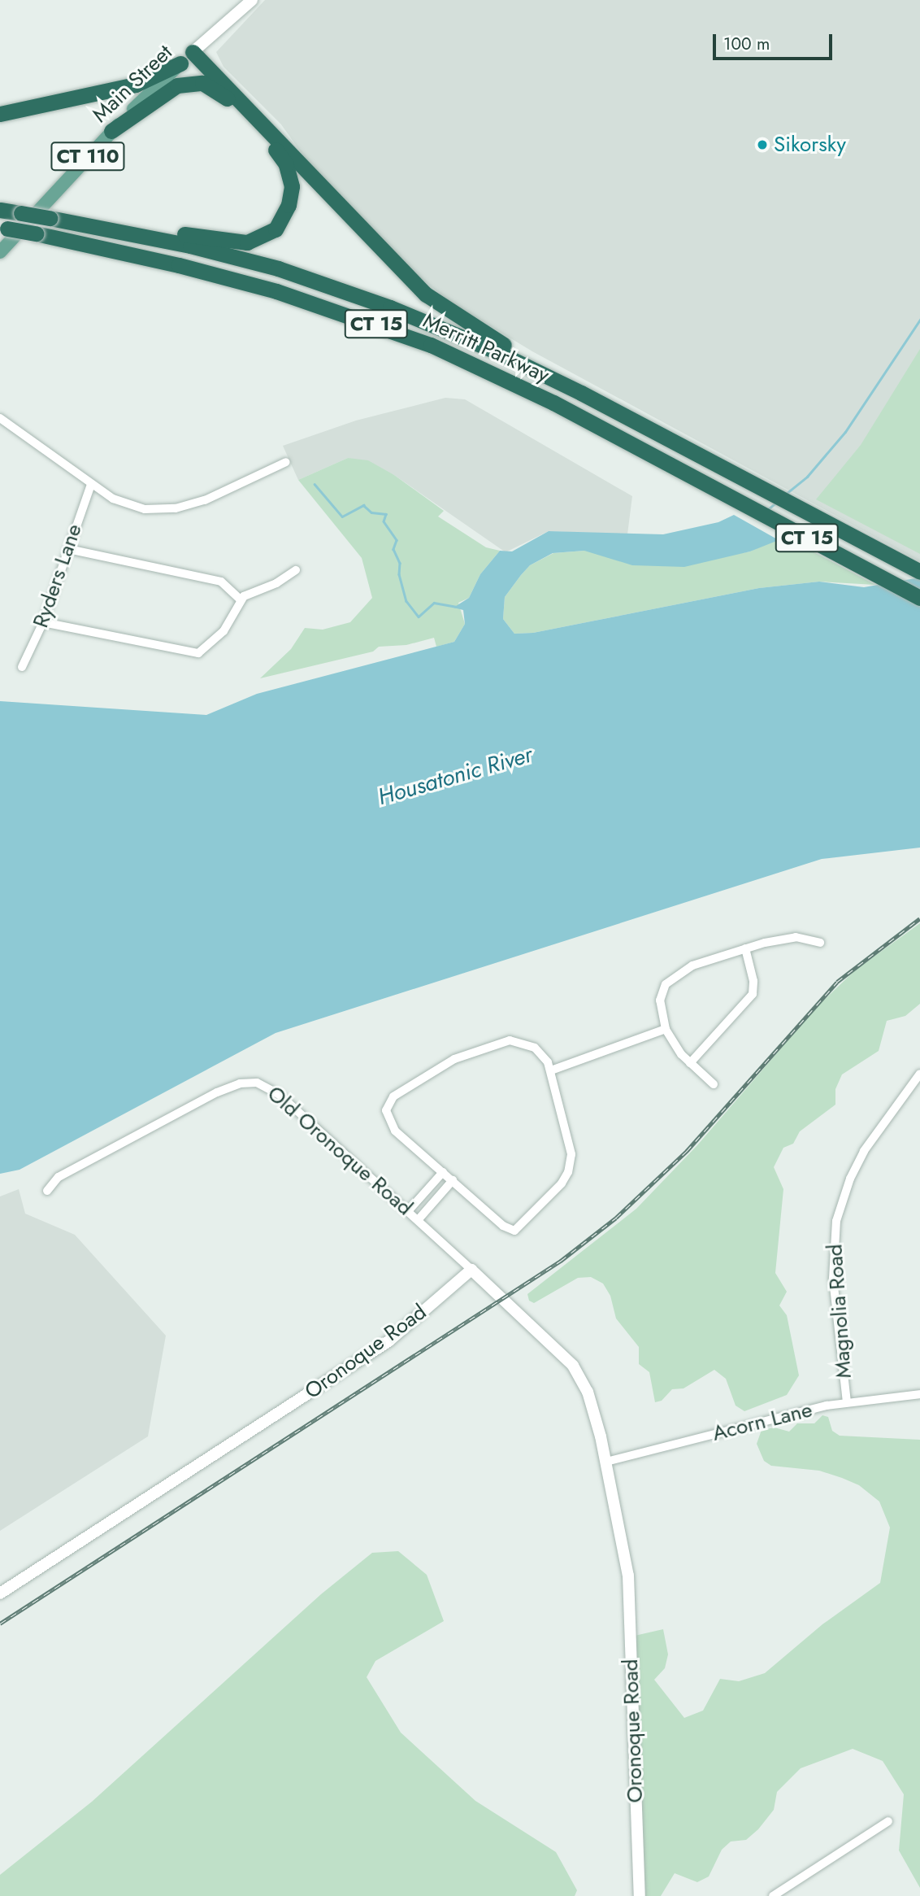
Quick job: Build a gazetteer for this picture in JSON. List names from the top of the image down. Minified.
{"streets":{"highway":["CT 15","Merritt Parkway"],"main road":["Main Street","CT 110"],"street":["Ryders Lane","Old Oronoque Road","Magnolia Road","Oronoque Road","Acorn Lane"]},"crossings":[["Old Oronoque Road","Oronoque Road"],["Magnolia Road","Acorn Lane"],["Oronoque Road","Acorn Lane"]],"water":["Housatonic River"],"places":["Sikorsky"],"scale_bar":"100 m"}
